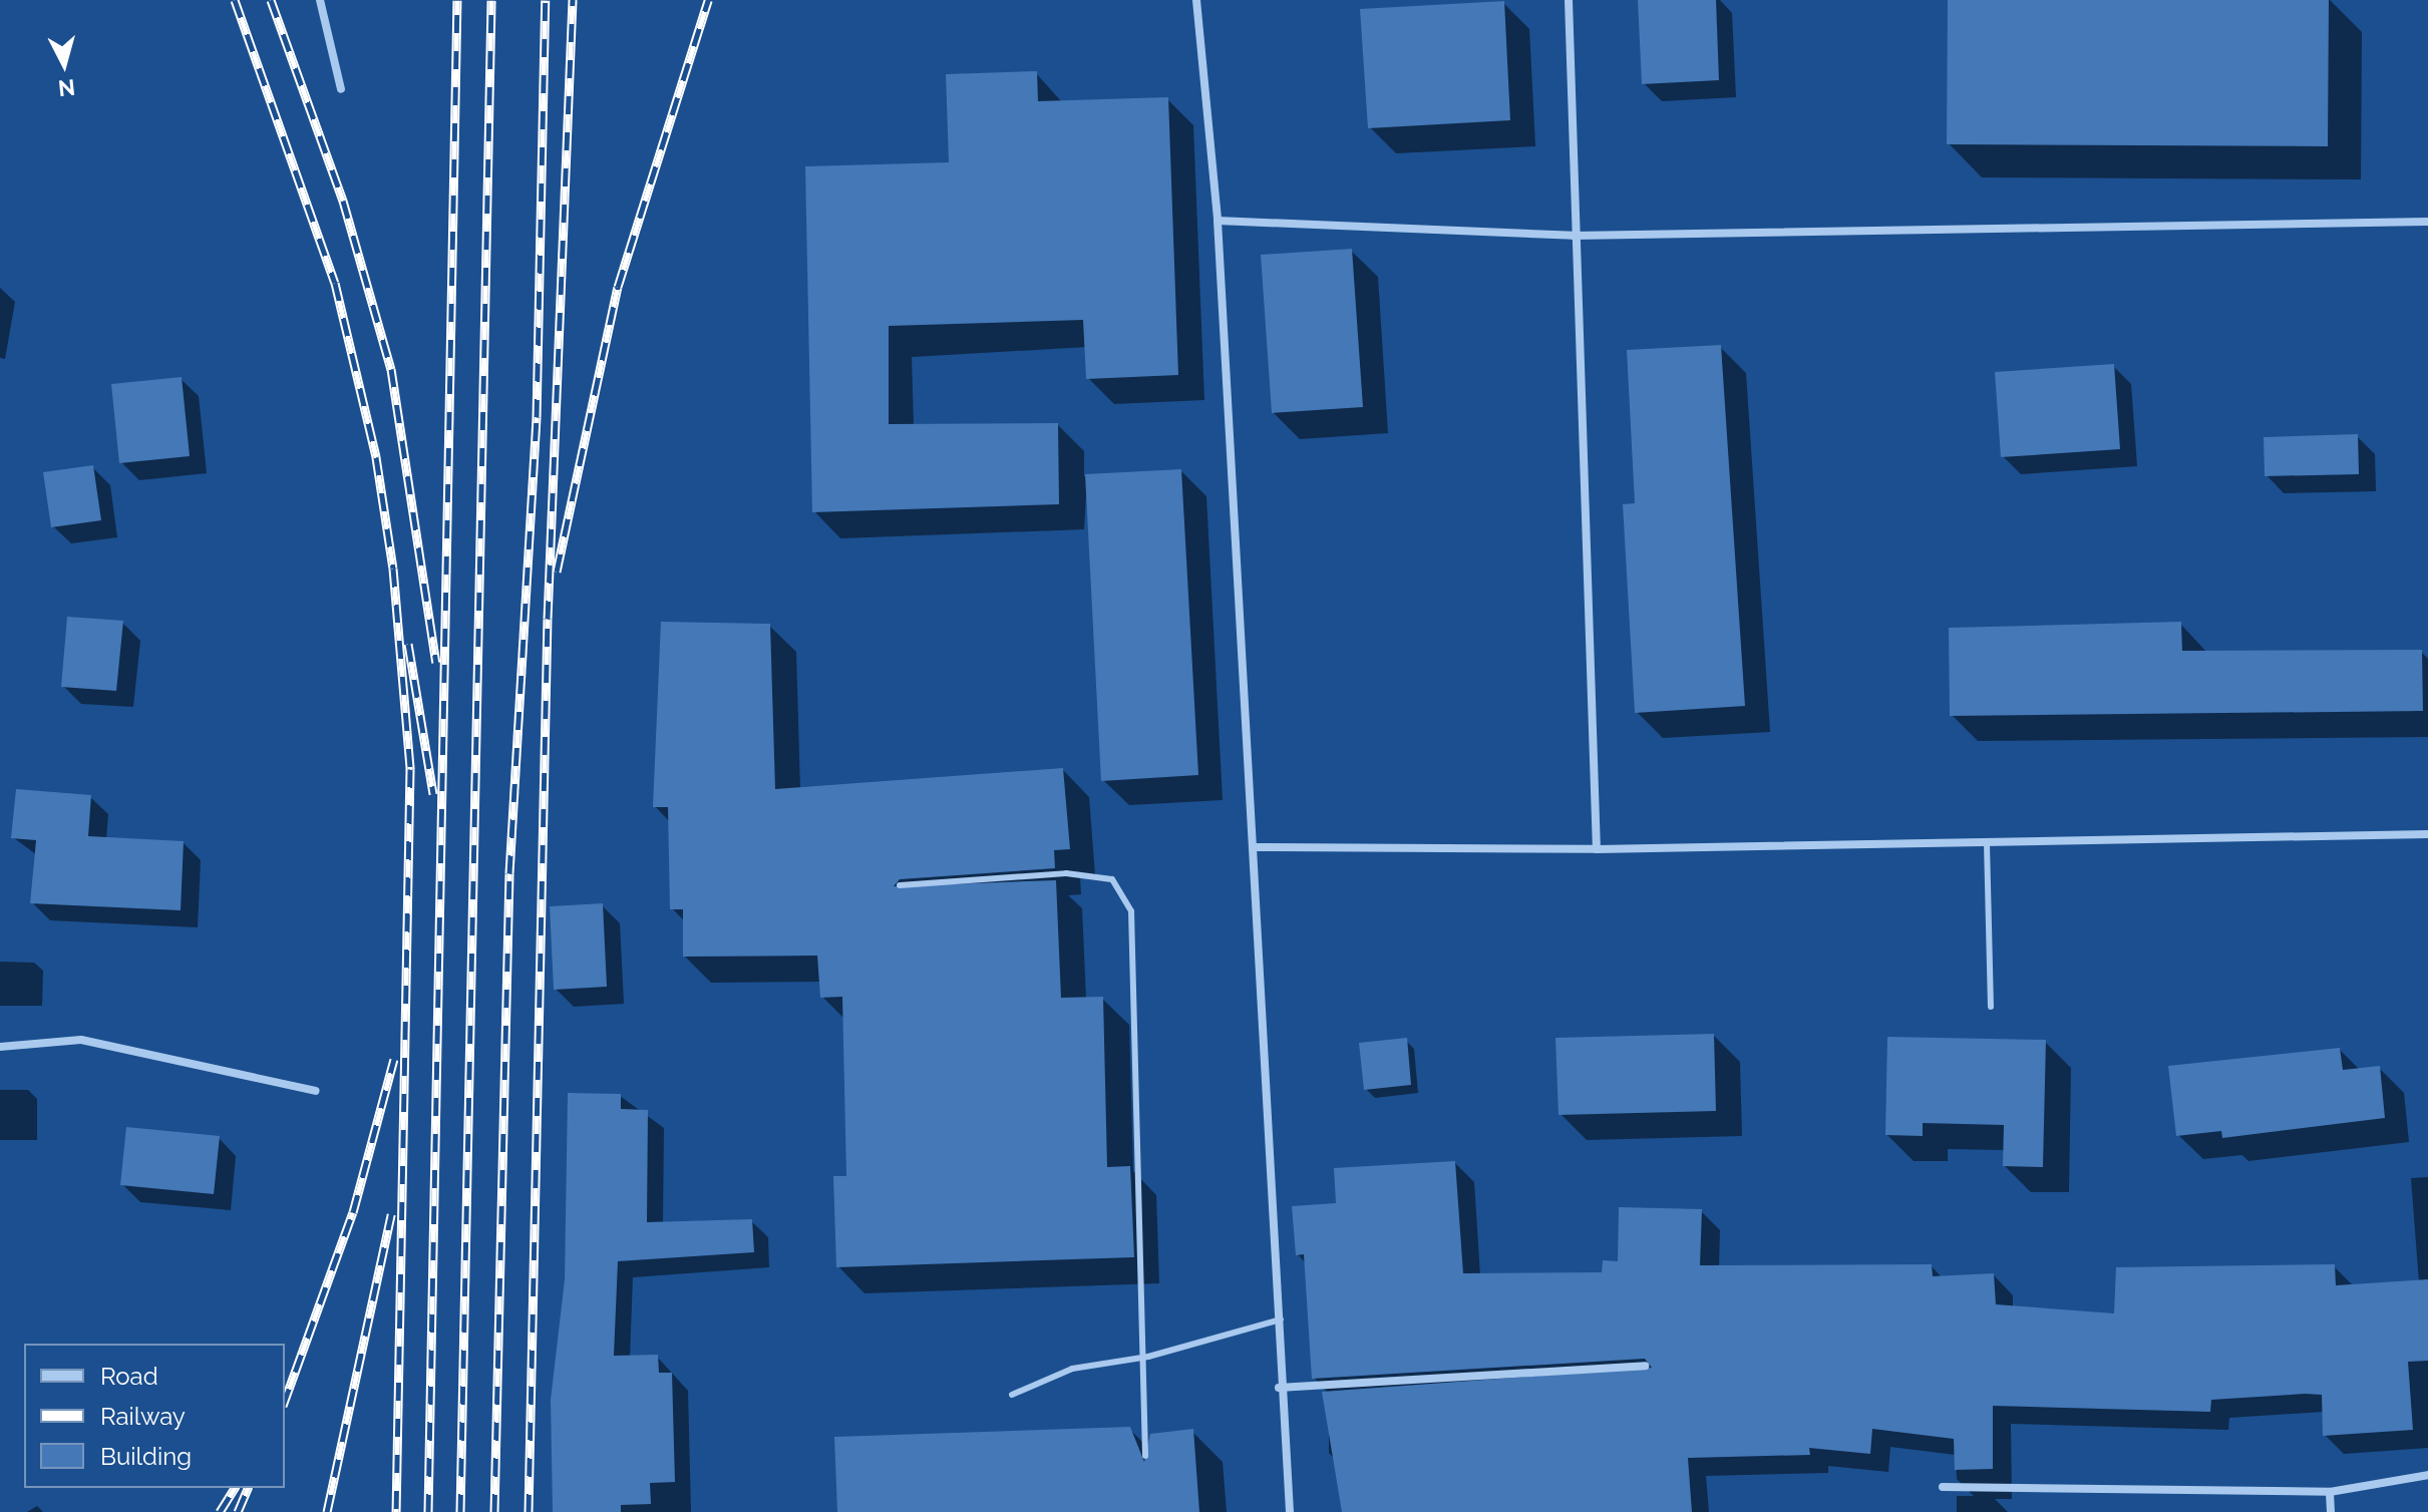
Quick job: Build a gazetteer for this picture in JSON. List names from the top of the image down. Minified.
{"legend":["Road","Railway","Building"],"north":"bottom"}
